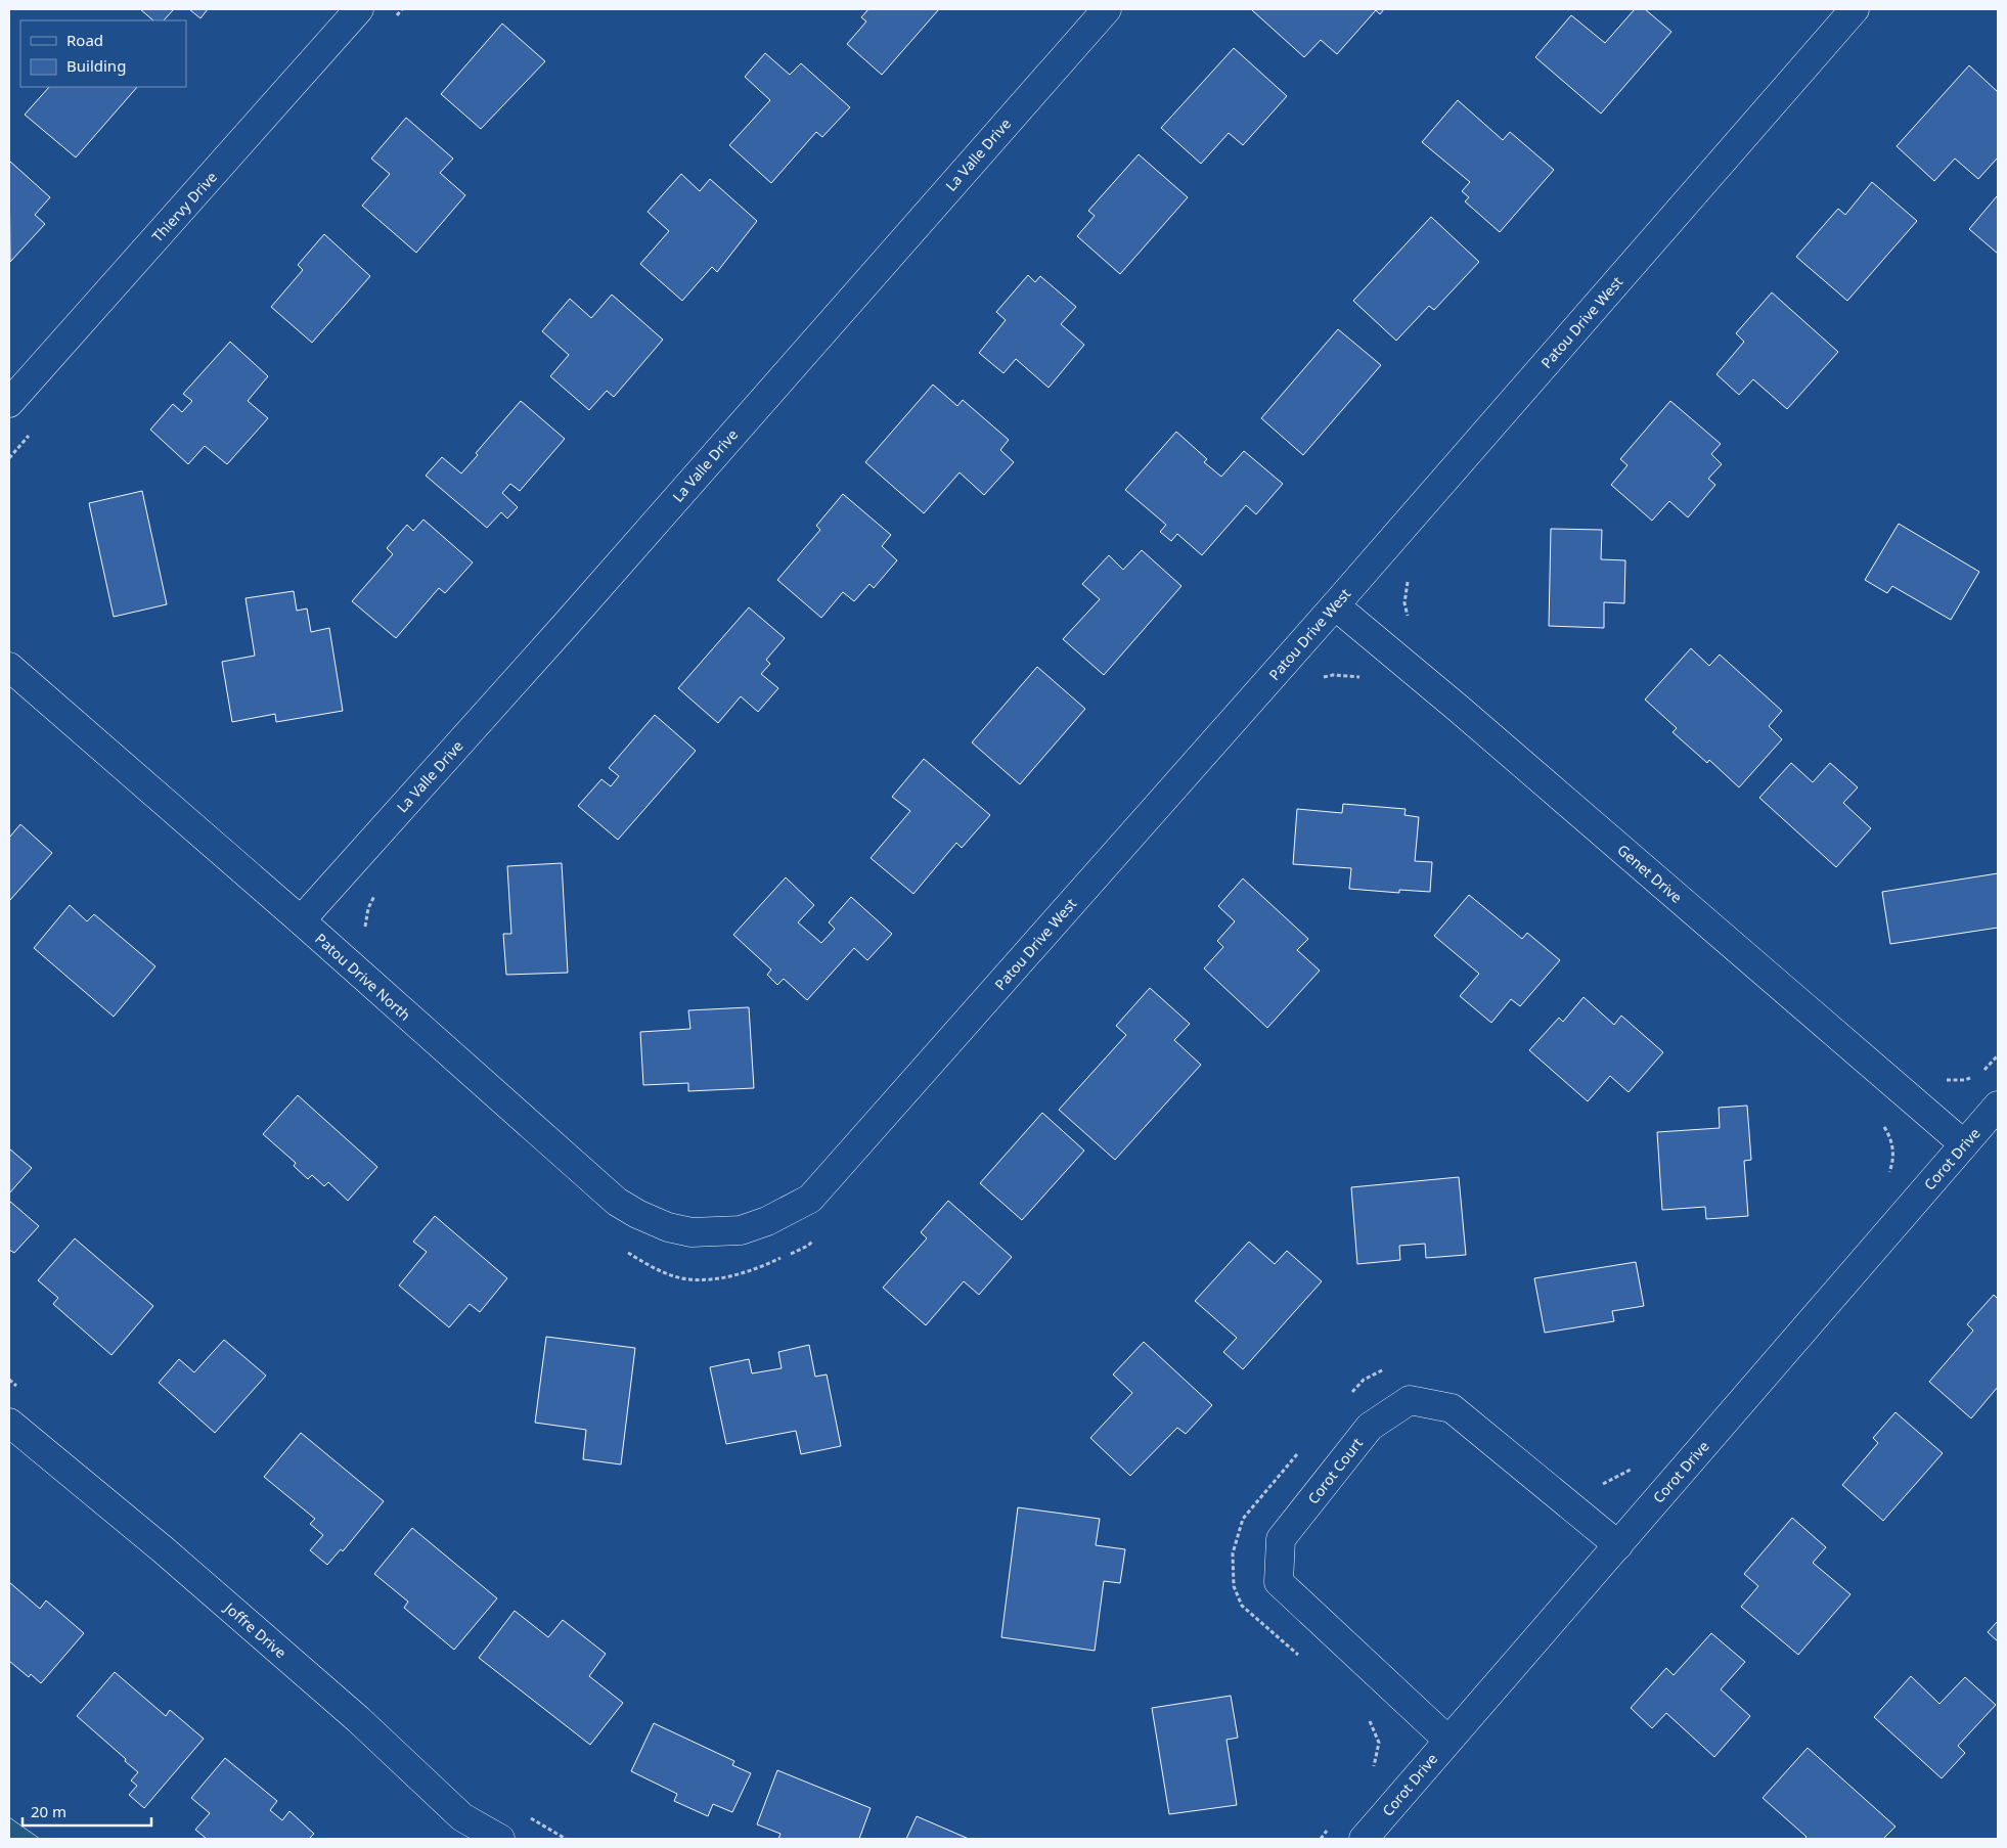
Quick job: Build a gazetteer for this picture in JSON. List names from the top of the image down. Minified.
{"streets":{"street":["La Valle Drive","Thiervy Drive","Patou Drive West","Genet Drive","Patou Drive North","Corot Drive","Corot Court","Joffre Drive"]},"crossings":[["La Valle Drive","Patou Drive North"],["Patou Drive West","Genet Drive"],["Patou Drive West","Patou Drive North"],["Genet Drive","Corot Drive"],["Corot Drive","Corot Court"]],"legend":["Road","Building"],"scale_bar":"20 m"}
